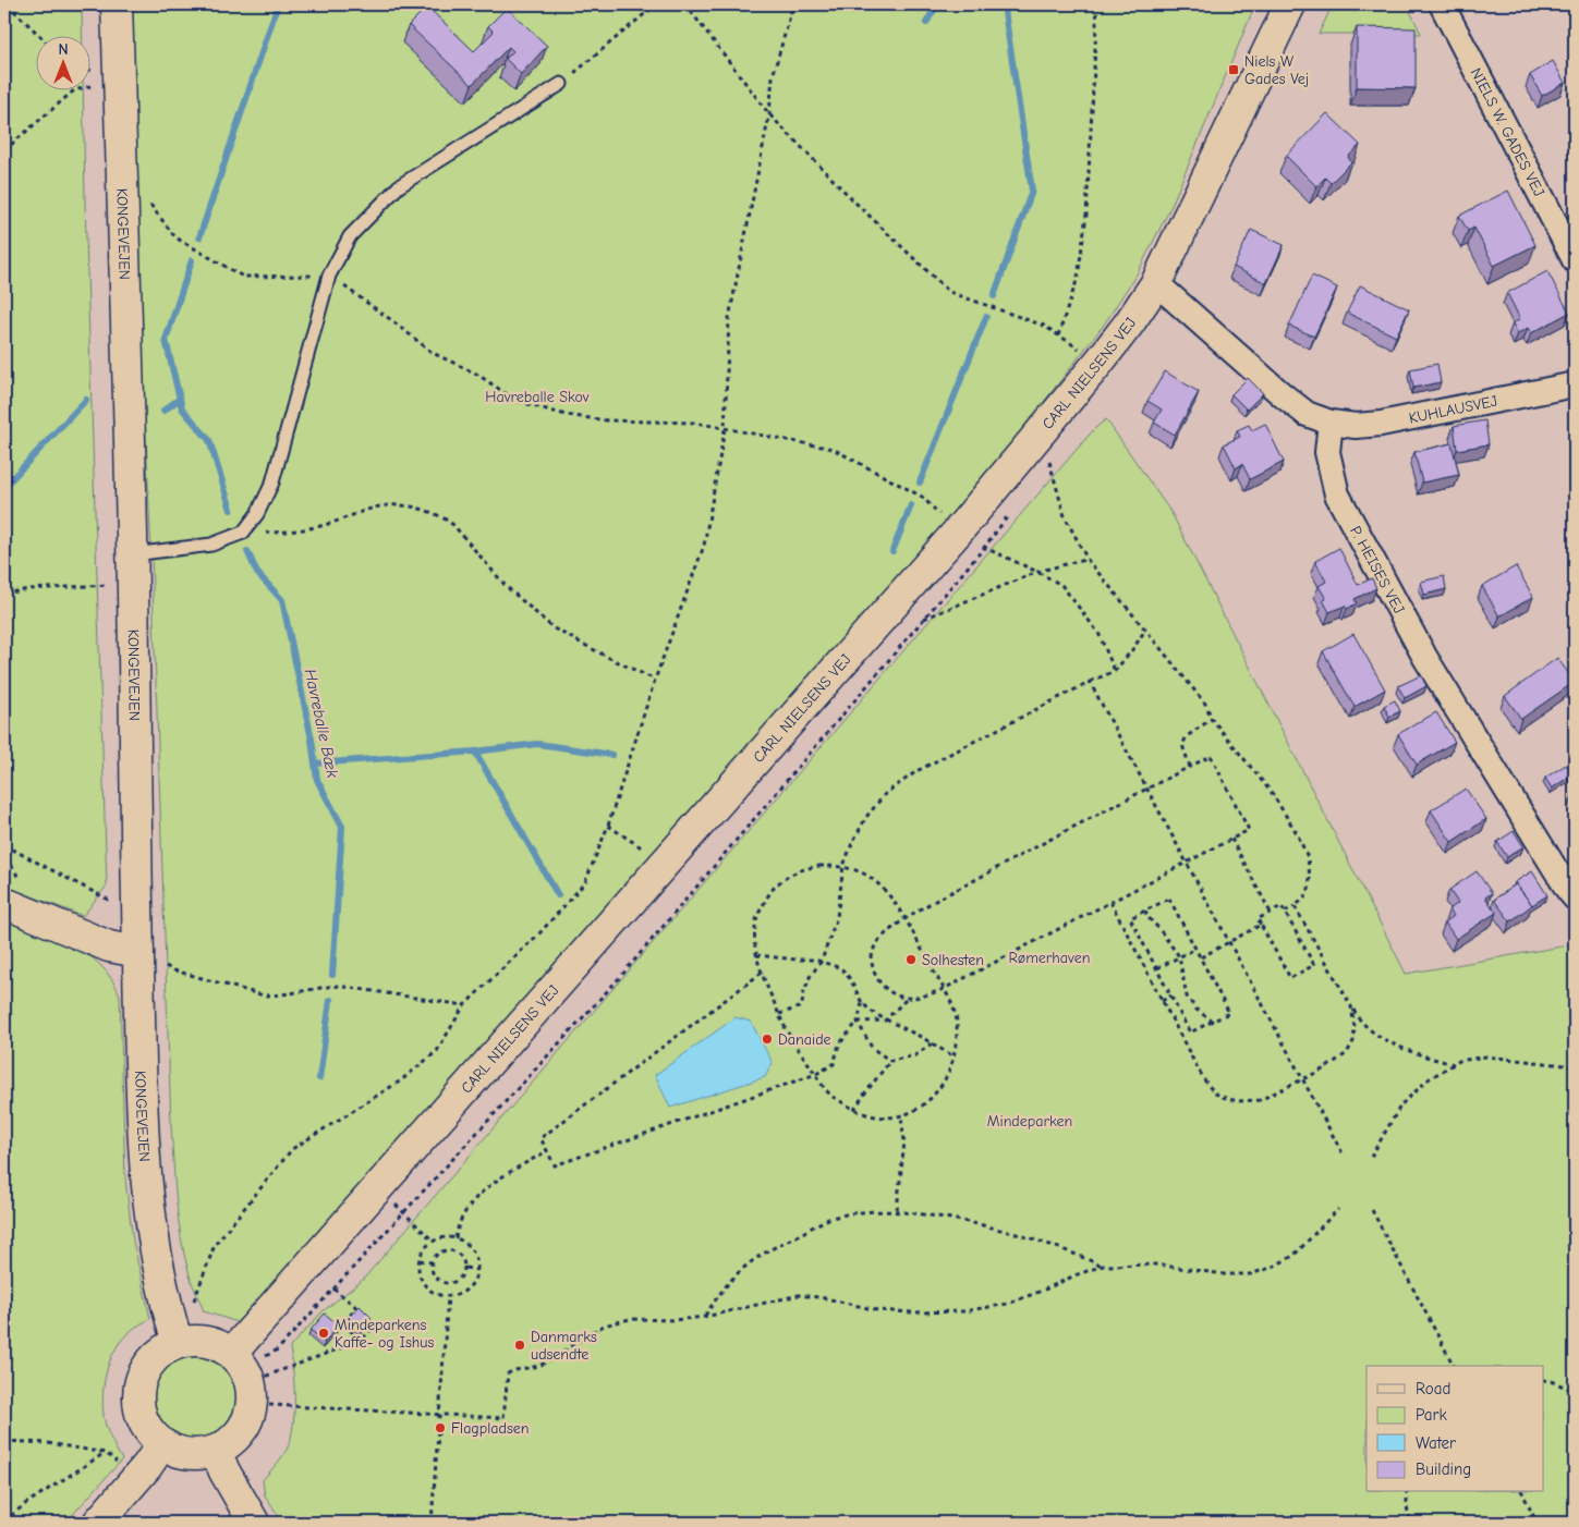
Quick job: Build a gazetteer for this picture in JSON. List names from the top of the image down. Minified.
{"streets":{"street":["NIELS W. GADES VEJ","KONGEVEJEN","CARL NIELSENS VEJ","KUHLAUSVEJ","P. HEISES VEJ"]},"crossings":[["KONGEVEJEN","CARL NIELSENS VEJ"],["KUHLAUSVEJ","P. HEISES VEJ"]],"water":["Havreballe Bæk"],"parks":["Havreballe Skov","Rømerhaven","Mindeparken"],"places":{"transit":["Niels W Gades Vej"],"other":["Solhesten","Danaide","Mindeparkens Kaffe- og Ishus","Danmarks udsendte","Flagpladsen"]},"legend":["Road","Park","Water","Building"],"north":"top"}
